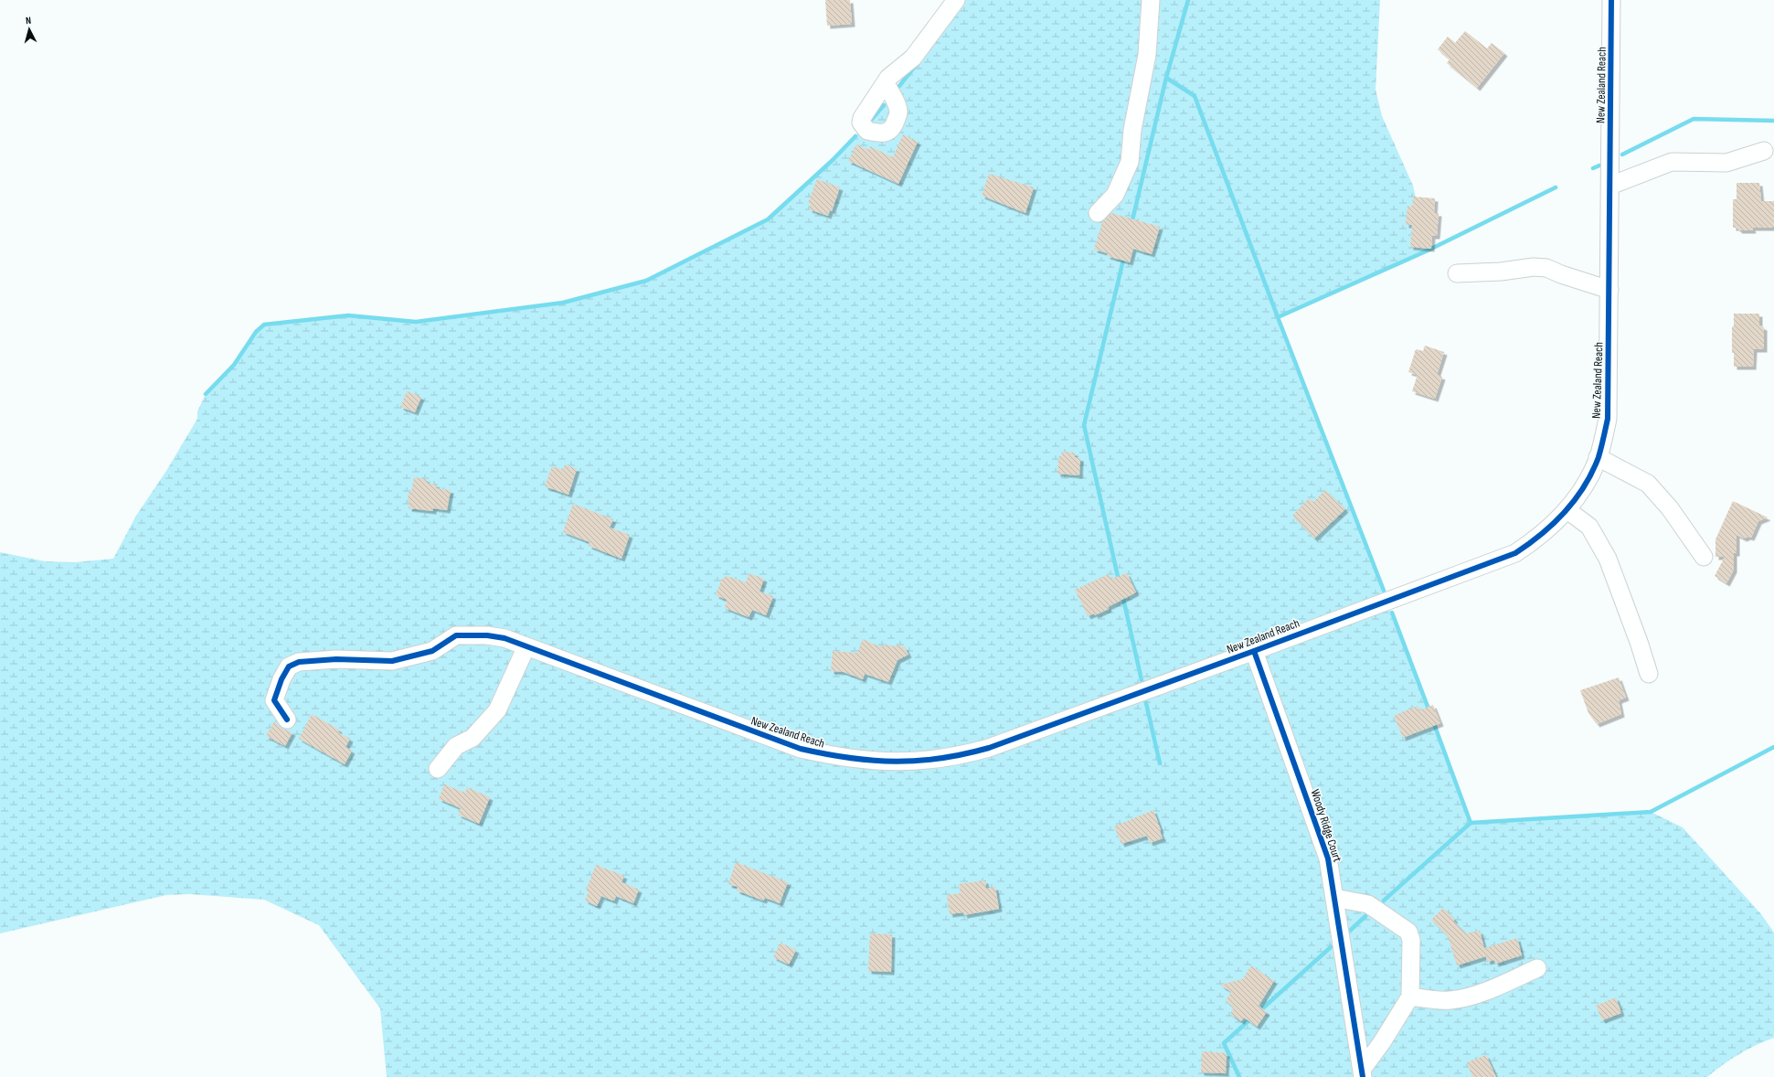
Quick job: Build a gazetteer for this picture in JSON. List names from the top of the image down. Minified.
{"streets":{"street":["New Zealand Reach","Woody Ridge Court"]},"crossings":[["New Zealand Reach","Woody Ridge Court"]],"north":"top"}
